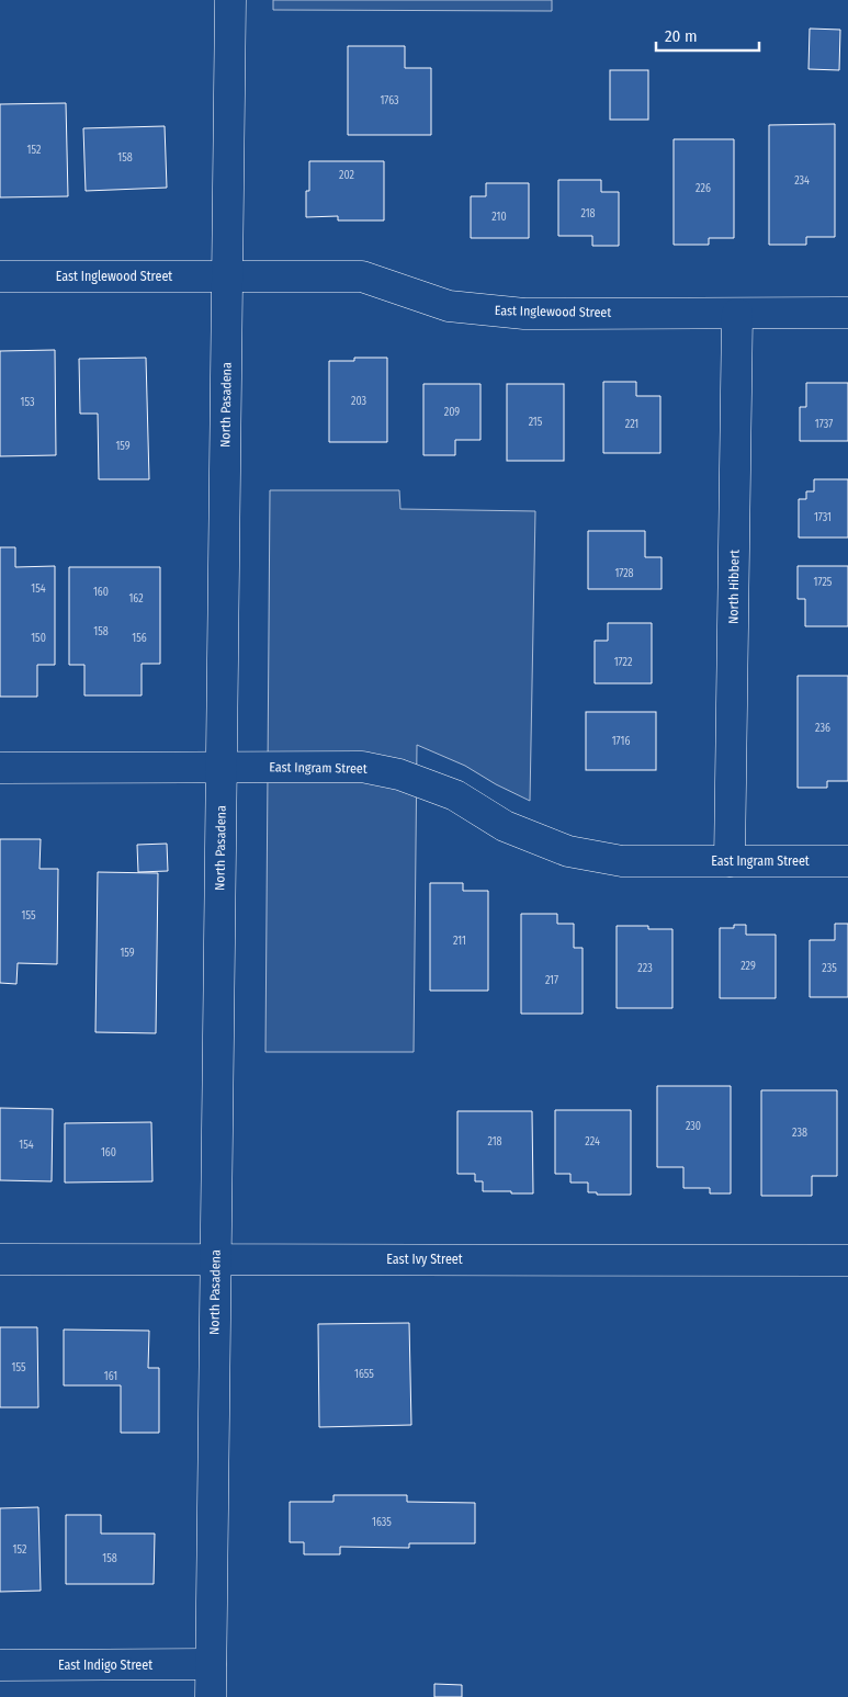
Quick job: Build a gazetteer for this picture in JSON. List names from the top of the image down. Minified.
{"streets":{"street":["East Inglewood Street","North Pasadena","North Hibbert","East Ingram Street","East Ivy Street","East Indigo Street"]},"crossings":[["East Inglewood Street","North Pasadena"],["East Inglewood Street","North Hibbert"],["North Pasadena","East Ingram Street"],["North Pasadena","East Ivy Street"],["North Pasadena","East Indigo Street"],["North Hibbert","East Ingram Street"]],"house_numbers":["1763","152","158","202","234","226","218","210","203","153","209","215","221","1737","159","1731","1728","1725","154","160","162","158","150","156","1722","236","1716","155","211","159","229","223","235","217","230","238","218","224","154","160","155","1655","161","1635","152","158"],"scale_bar":"20 m"}
